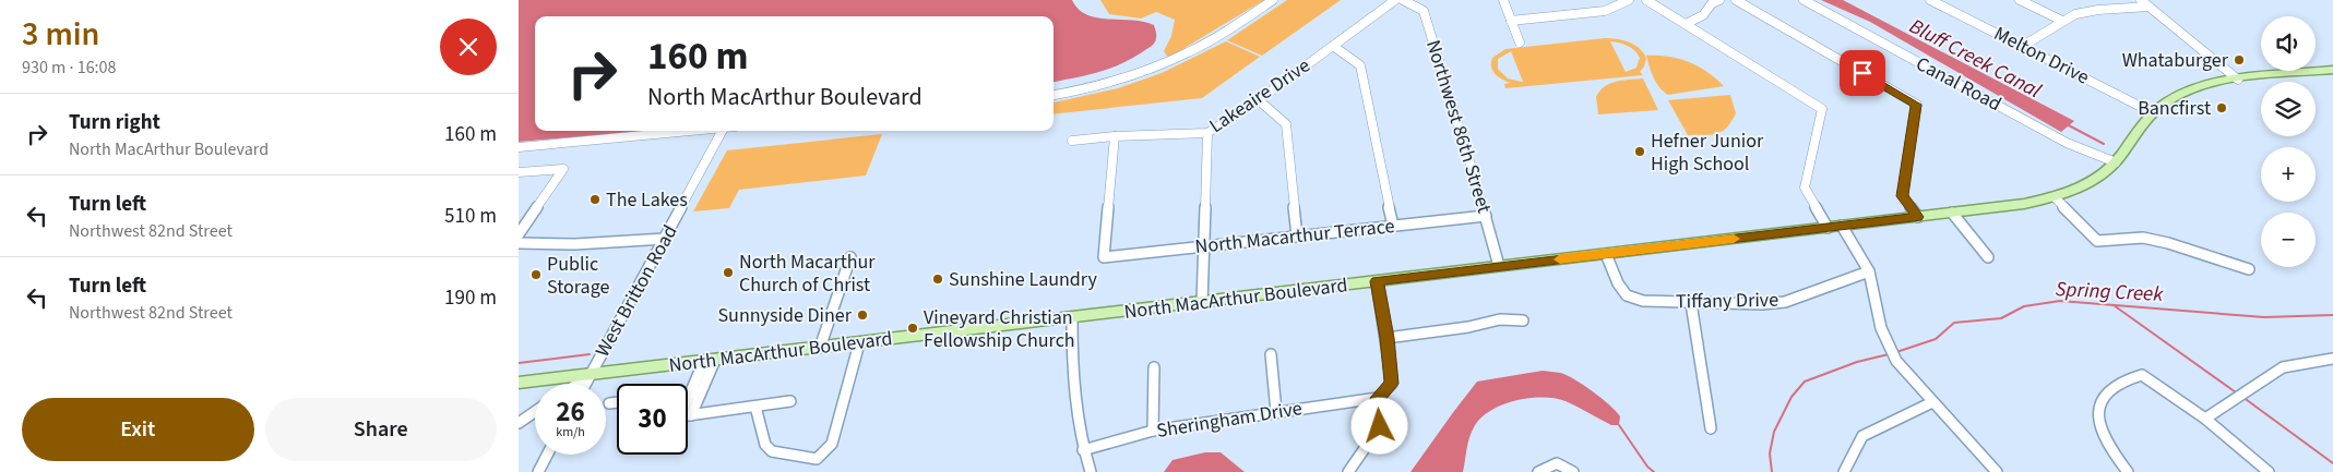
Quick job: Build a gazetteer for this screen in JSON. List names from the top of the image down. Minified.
{"streets":{"main road":["North MacArthur Boulevard"],"street":["Melton Drive","Canal Road","Lakeaire Drive","Northwest 86th Street","North Macarthur Terrace","West Britton Road","Tiffany Drive","Sheringham Drive"]},"crossings":[["Melton Drive","North MacArthur Boulevard"],["Canal Road","North MacArthur Boulevard"],["Lakeaire Drive","North Macarthur Terrace"],["Northwest 86th Street","North Macarthur Terrace"],["Northwest 86th Street","North MacArthur Boulevard"],["West Britton Road","North MacArthur Boulevard"],["North MacArthur Boulevard","Tiffany Drive"]],"water":["Bluff Creek Canal","Spring Creek"],"places":["Whataburger","Bancfirst","Hefner Junior High School","The Lakes","North Macarthur Church of Christ","Public Storage","Sunshine Laundry","Sunnyside Diner","Vineyard Christian Fellowship Church"],"page":{"heading":["3 min","930 m · 16:08"],"map_buttons":["+","−"],"turn":["160 m","North MacArthur Boulevard"],"list":[{"name":"Turn right","note":"North MacArthur Boulevard","value":"160 m"},{"name":"Turn left","note":"Northwest 82nd Street","value":"510 m"},{"name":"Turn left","note":"Northwest 82nd Street","value":"190 m"}],"speed":"26 km/h","limit":"30","buttons":["Exit","Share"]}}
